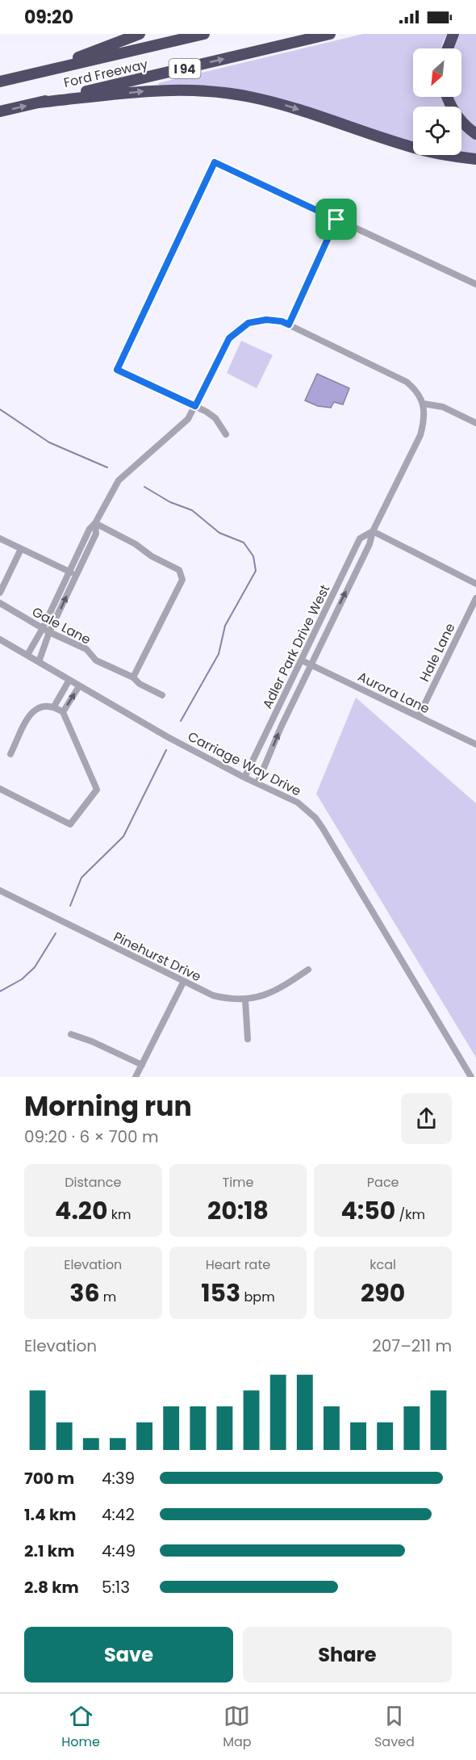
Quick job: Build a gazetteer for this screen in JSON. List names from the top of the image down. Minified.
{"streets":{"highway":["I 94","Ford Freeway"],"street":["Gale Lane","Adler Park Drive West","Hale Lane","Aurora Lane","Carriage Way Drive","Pinehurst Drive"]},"crossings":[["Adler Park Drive West","Aurora Lane"],["Adler Park Drive West","Carriage Way Drive"],["Hale Lane","Aurora Lane"]],"north":"bottom left","page":{"status":"09:20","heading":["Morning run","09:20 · 6 × 700 m"],"stats":[["Distance","4.20 km"],["Time","20:18"],["Pace","4:50 /km"],["Elevation","36 m"],["Heart rate","153 bpm"],["kcal","290"]],"chart":["Elevation","207–211 m"],"list":[{"name":"700 m","note":"4:39"},{"name":"1.4 km","note":"4:42"},{"name":"2.1 km","note":"4:49"},{"name":"2.8 km","note":"5:13"}],"buttons":["Save","Share"],"tabs":["Home","Map","Saved"]}}
